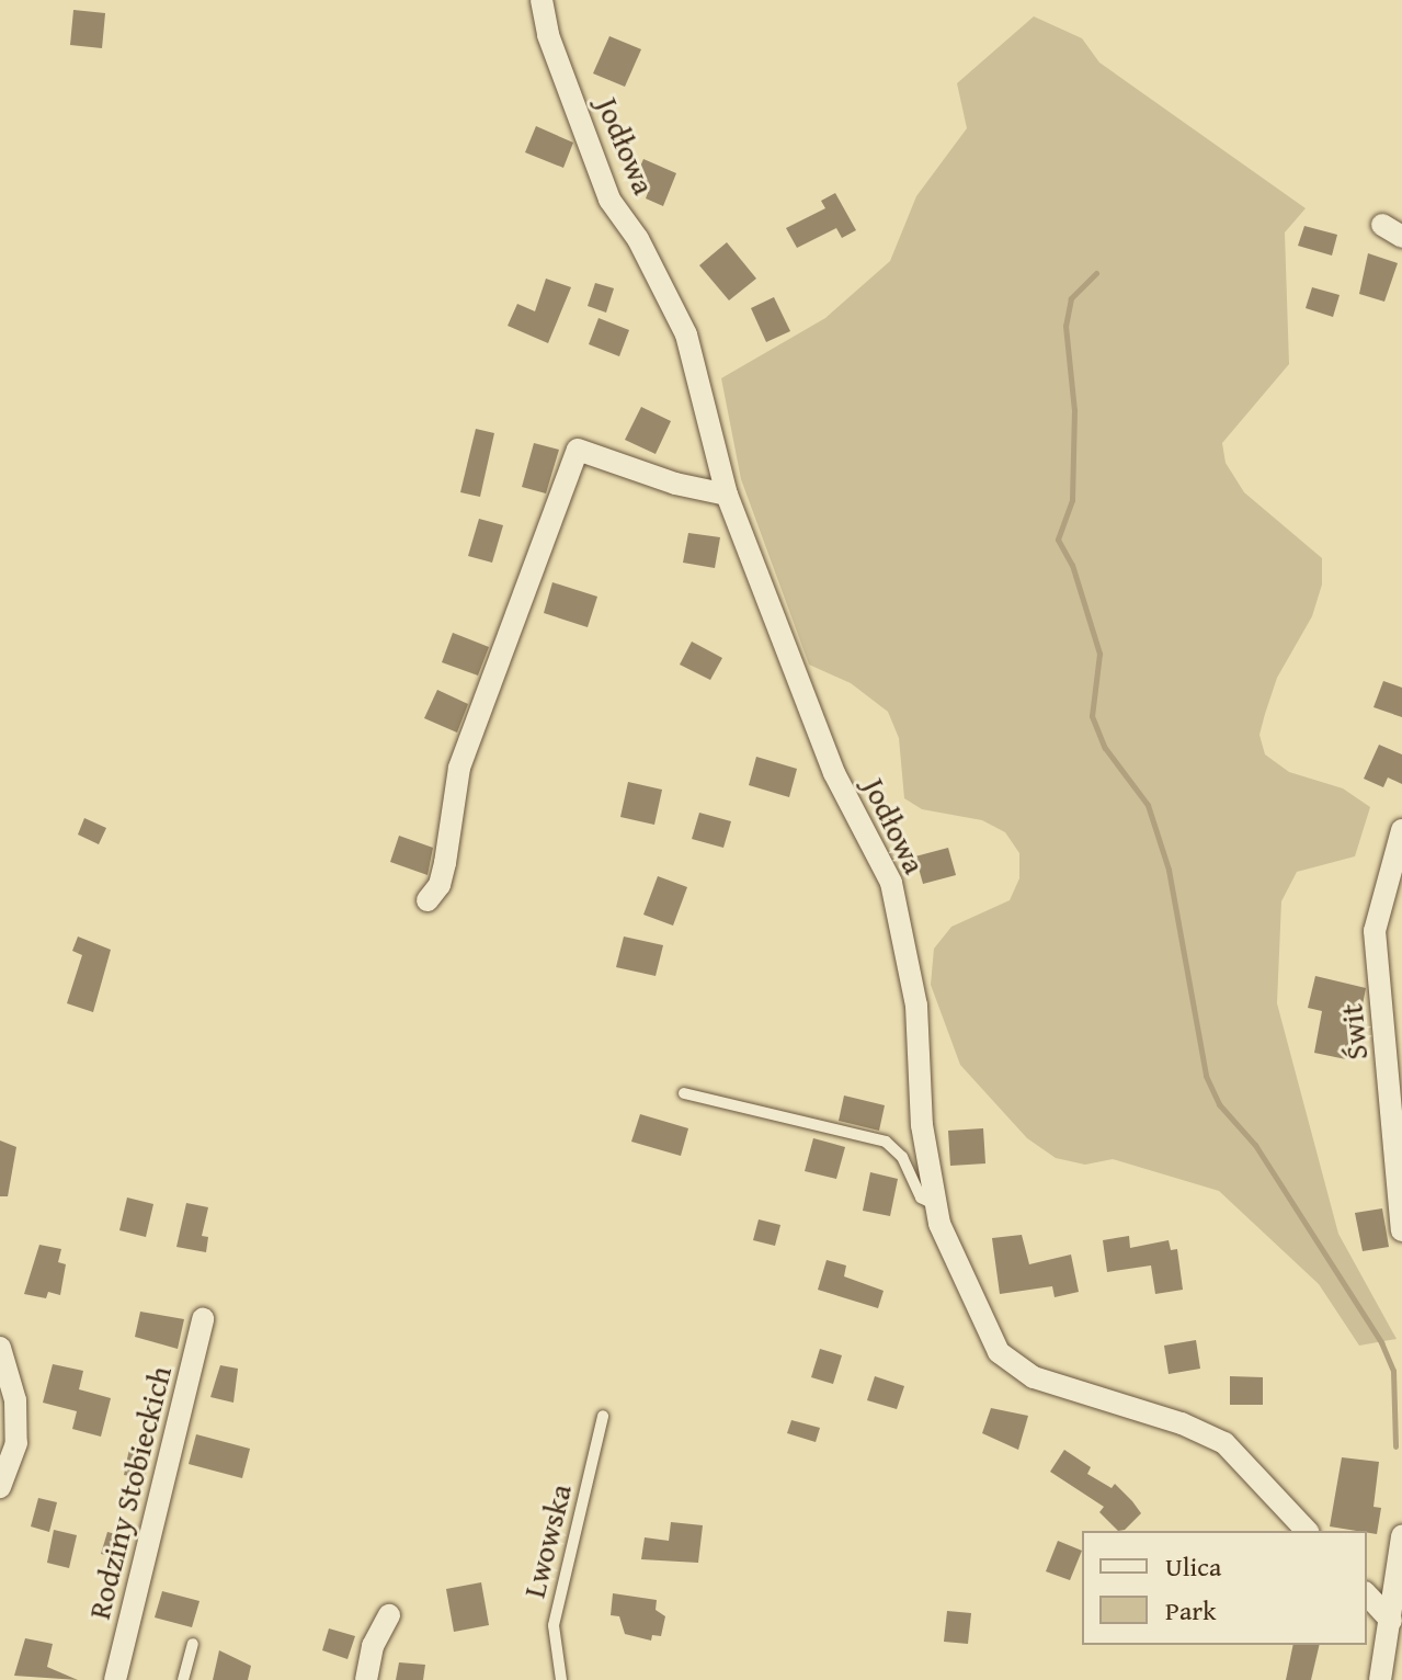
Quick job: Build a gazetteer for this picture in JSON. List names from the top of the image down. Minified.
{"streets":{"street":["Jodłowa","Świt","Rodziny Stobieckich"],"lane":["Lwowska"]},"legend":["Ulica","Park"]}
